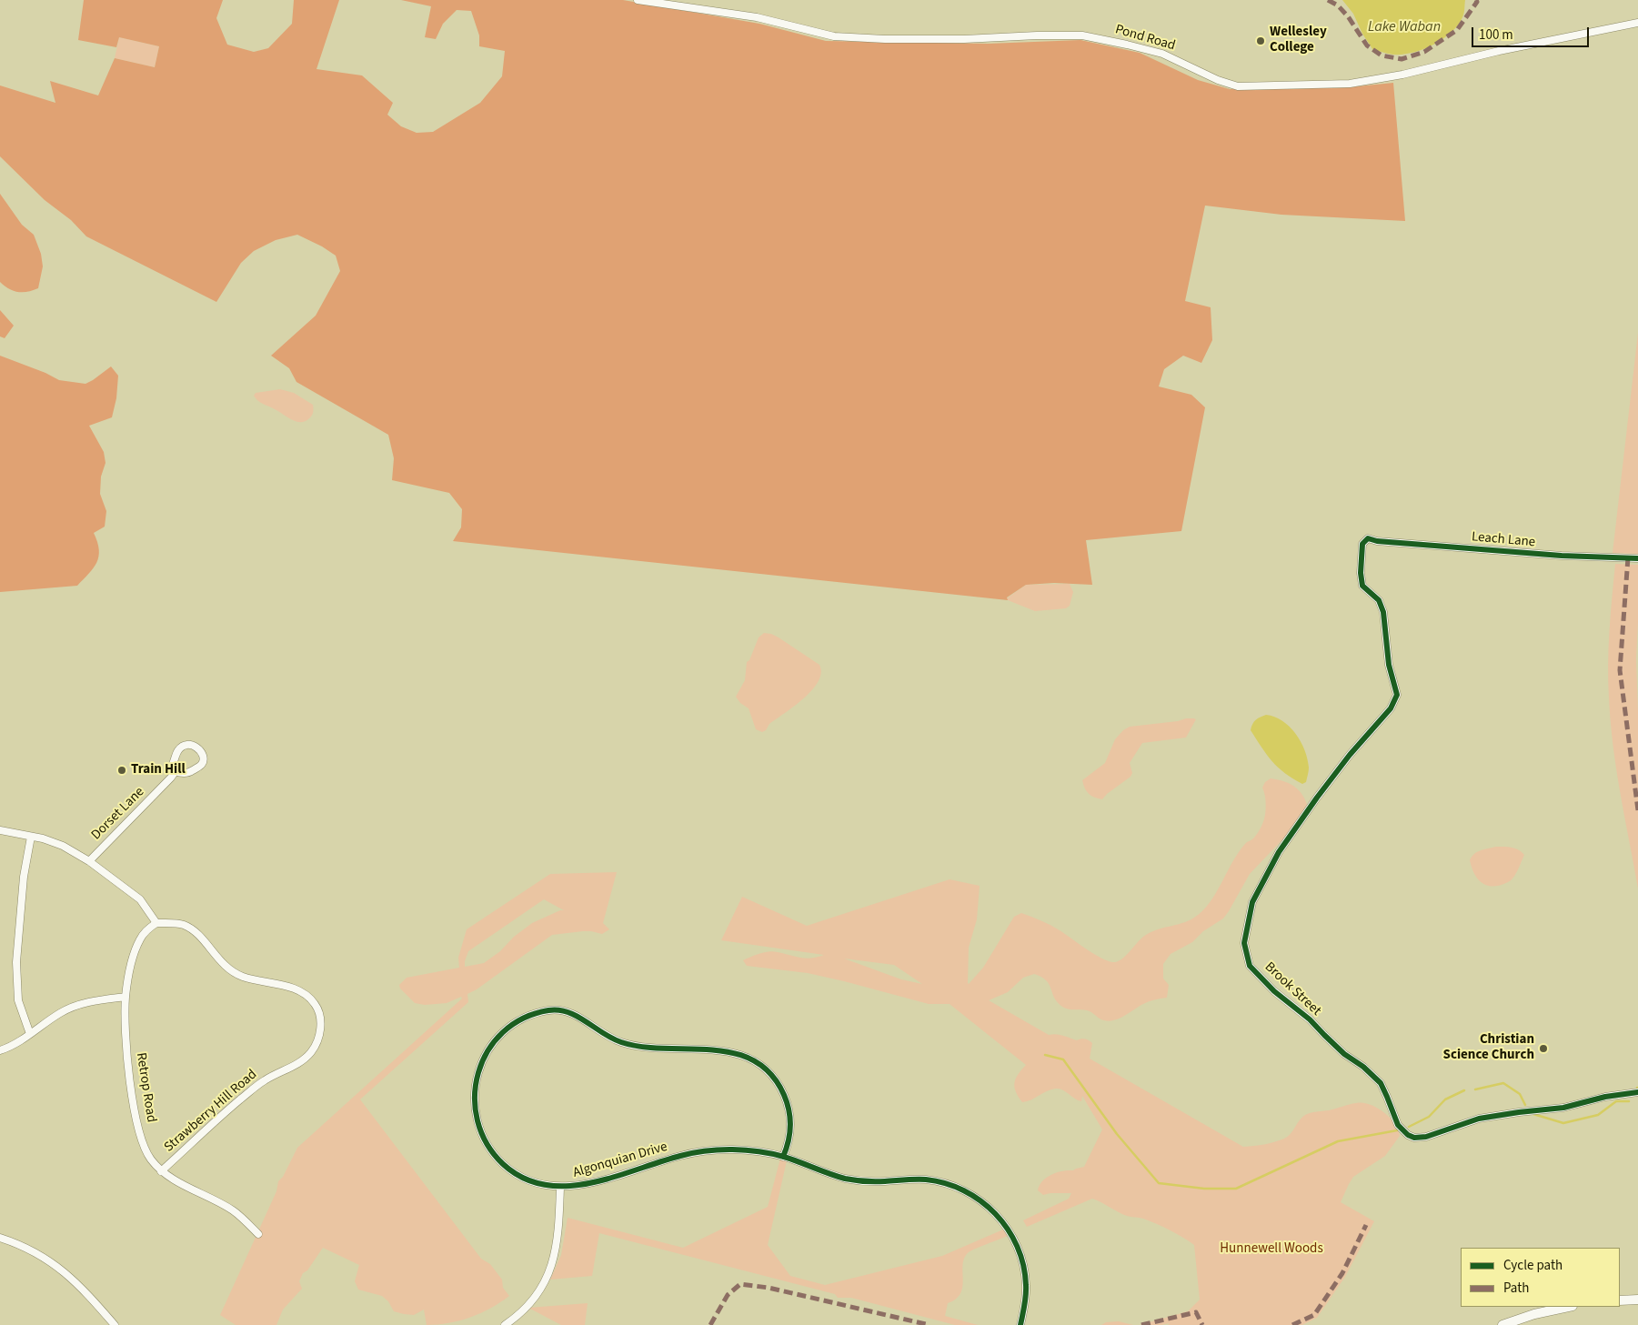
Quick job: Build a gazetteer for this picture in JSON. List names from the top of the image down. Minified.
{"streets":{"street":["Pond Road","Leach Lane","Dorset Lane","Brook Street","Retrop Road","Strawberry Hill Road","Algonquian Drive"]},"crossings":[["Leach Lane","Brook Street"],["Retrop Road","Strawberry Hill Road"]],"water":["Lake Waban"],"parks":["Hunnewell Woods"],"places":["Wellesley College","Train Hill","Christian Science Church"],"legend":["Cycle path","Path"],"scale_bar":"100 m"}
